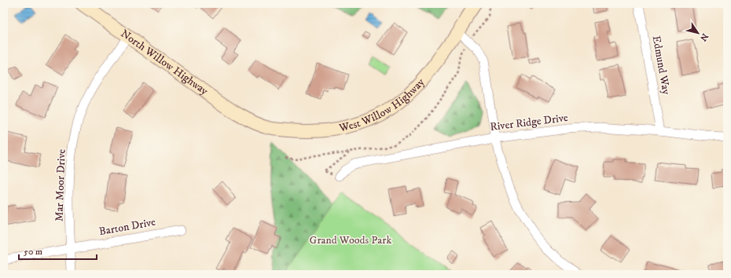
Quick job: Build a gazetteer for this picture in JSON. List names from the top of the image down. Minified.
{"streets":{"street":["North Willow Highway","Edmund Way","West Willow Highway","River Ridge Drive","Mar Moor Drive","Barton Drive"]},"crossings":[["North Willow Highway","West Willow Highway"],["North Willow Highway","Mar Moor Drive"],["Edmund Way","River Ridge Drive"],["Mar Moor Drive","Barton Drive"]],"parks":["Grand Woods Park"],"scale_bar":"50 m","north":"bottom right"}
